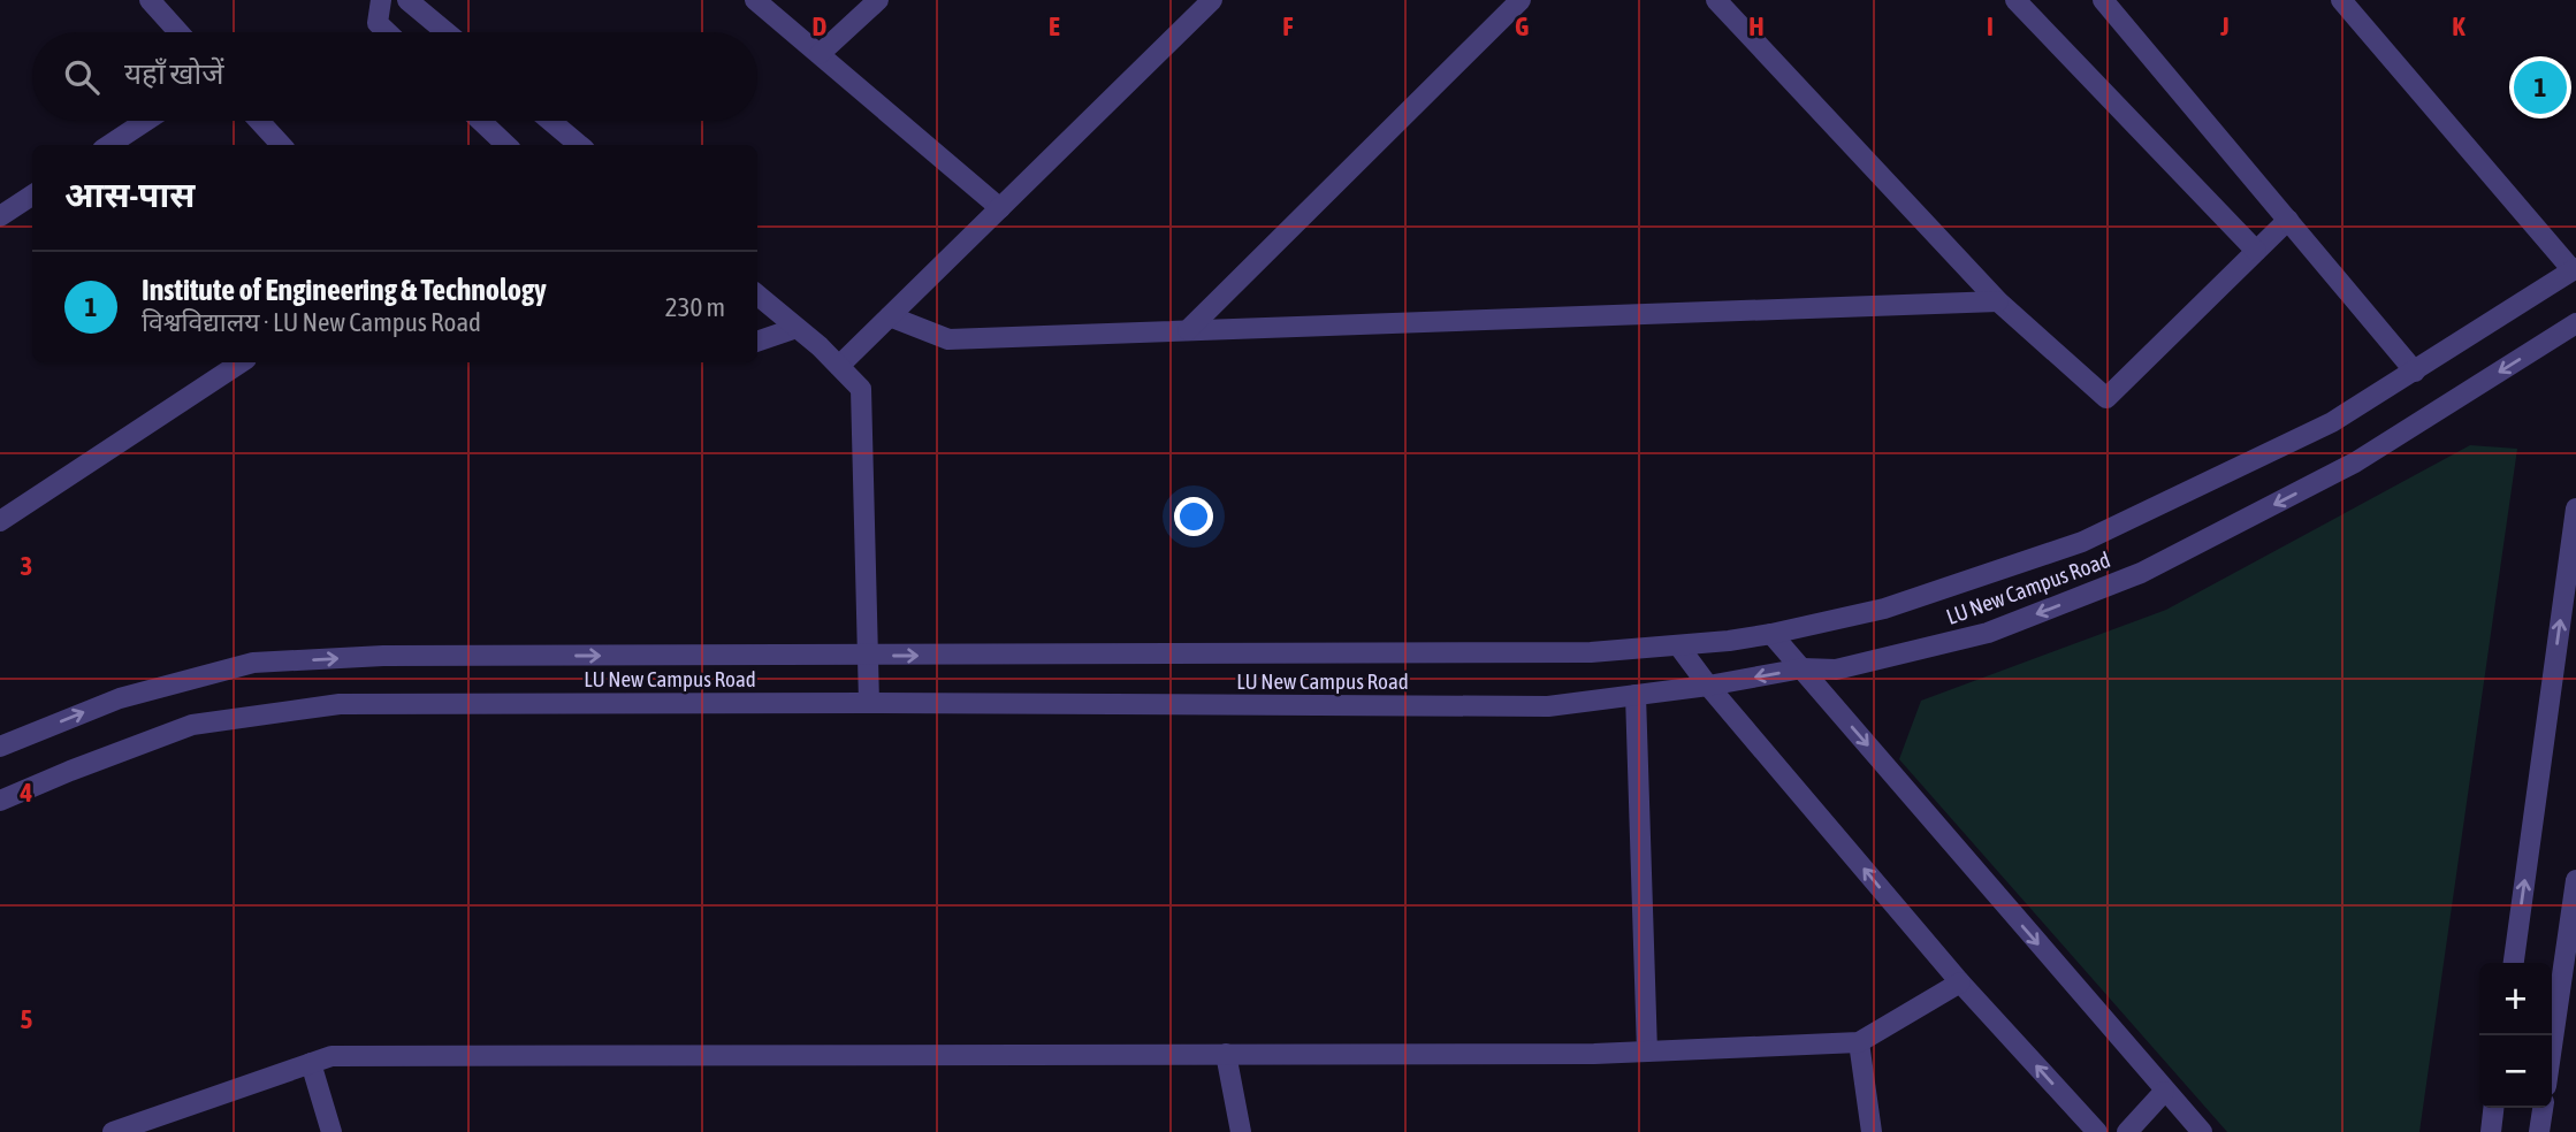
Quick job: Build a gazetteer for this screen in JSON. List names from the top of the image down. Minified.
{"streets":{"street":["LU New Campus Road"]},"page":{"search":"यहाँ खोजें","pins":"1","heading":"आस-पास","list":[{"mark":"1","name":"Institute of Engineering & Technology","note":"विश्वविद्यालय · LU New Campus Road","value":"230 m"}],"map_buttons":["+","−"]},"grid":{"columns":["D","E","F","G","H","I","J","K"],"rows":["3","4","5"]}}
